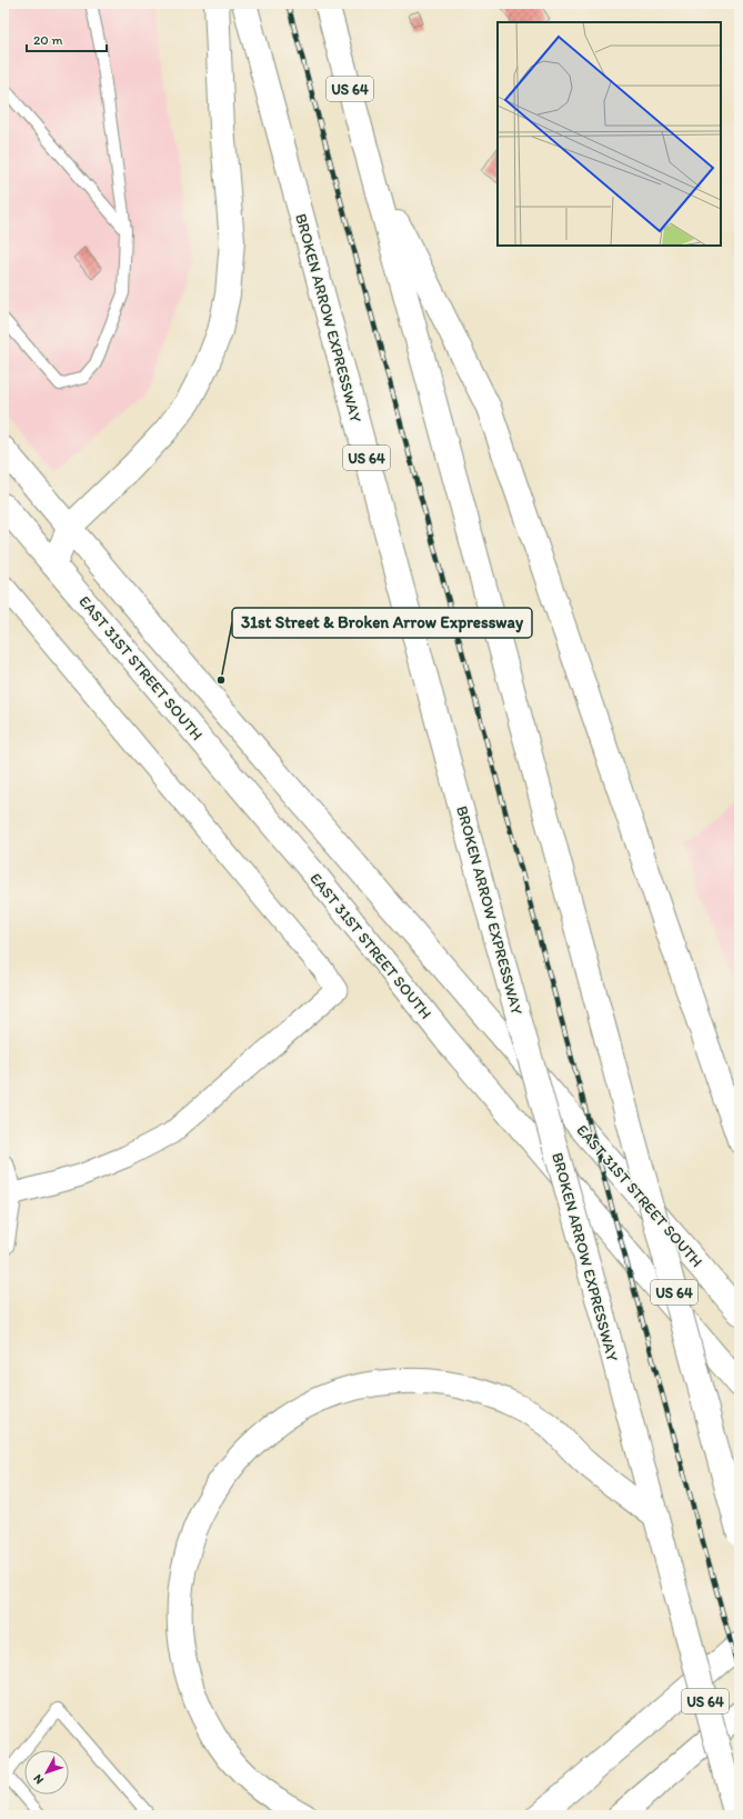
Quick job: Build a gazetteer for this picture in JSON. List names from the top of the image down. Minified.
{"streets":{"main road":["US 64","BROKEN ARROW EXPRESSWAY","EAST 31ST STREET SOUTH"]},"places":["31st Street & Broken Arrow Expressway"],"scale_bar":"20 m","north":"bottom left"}
